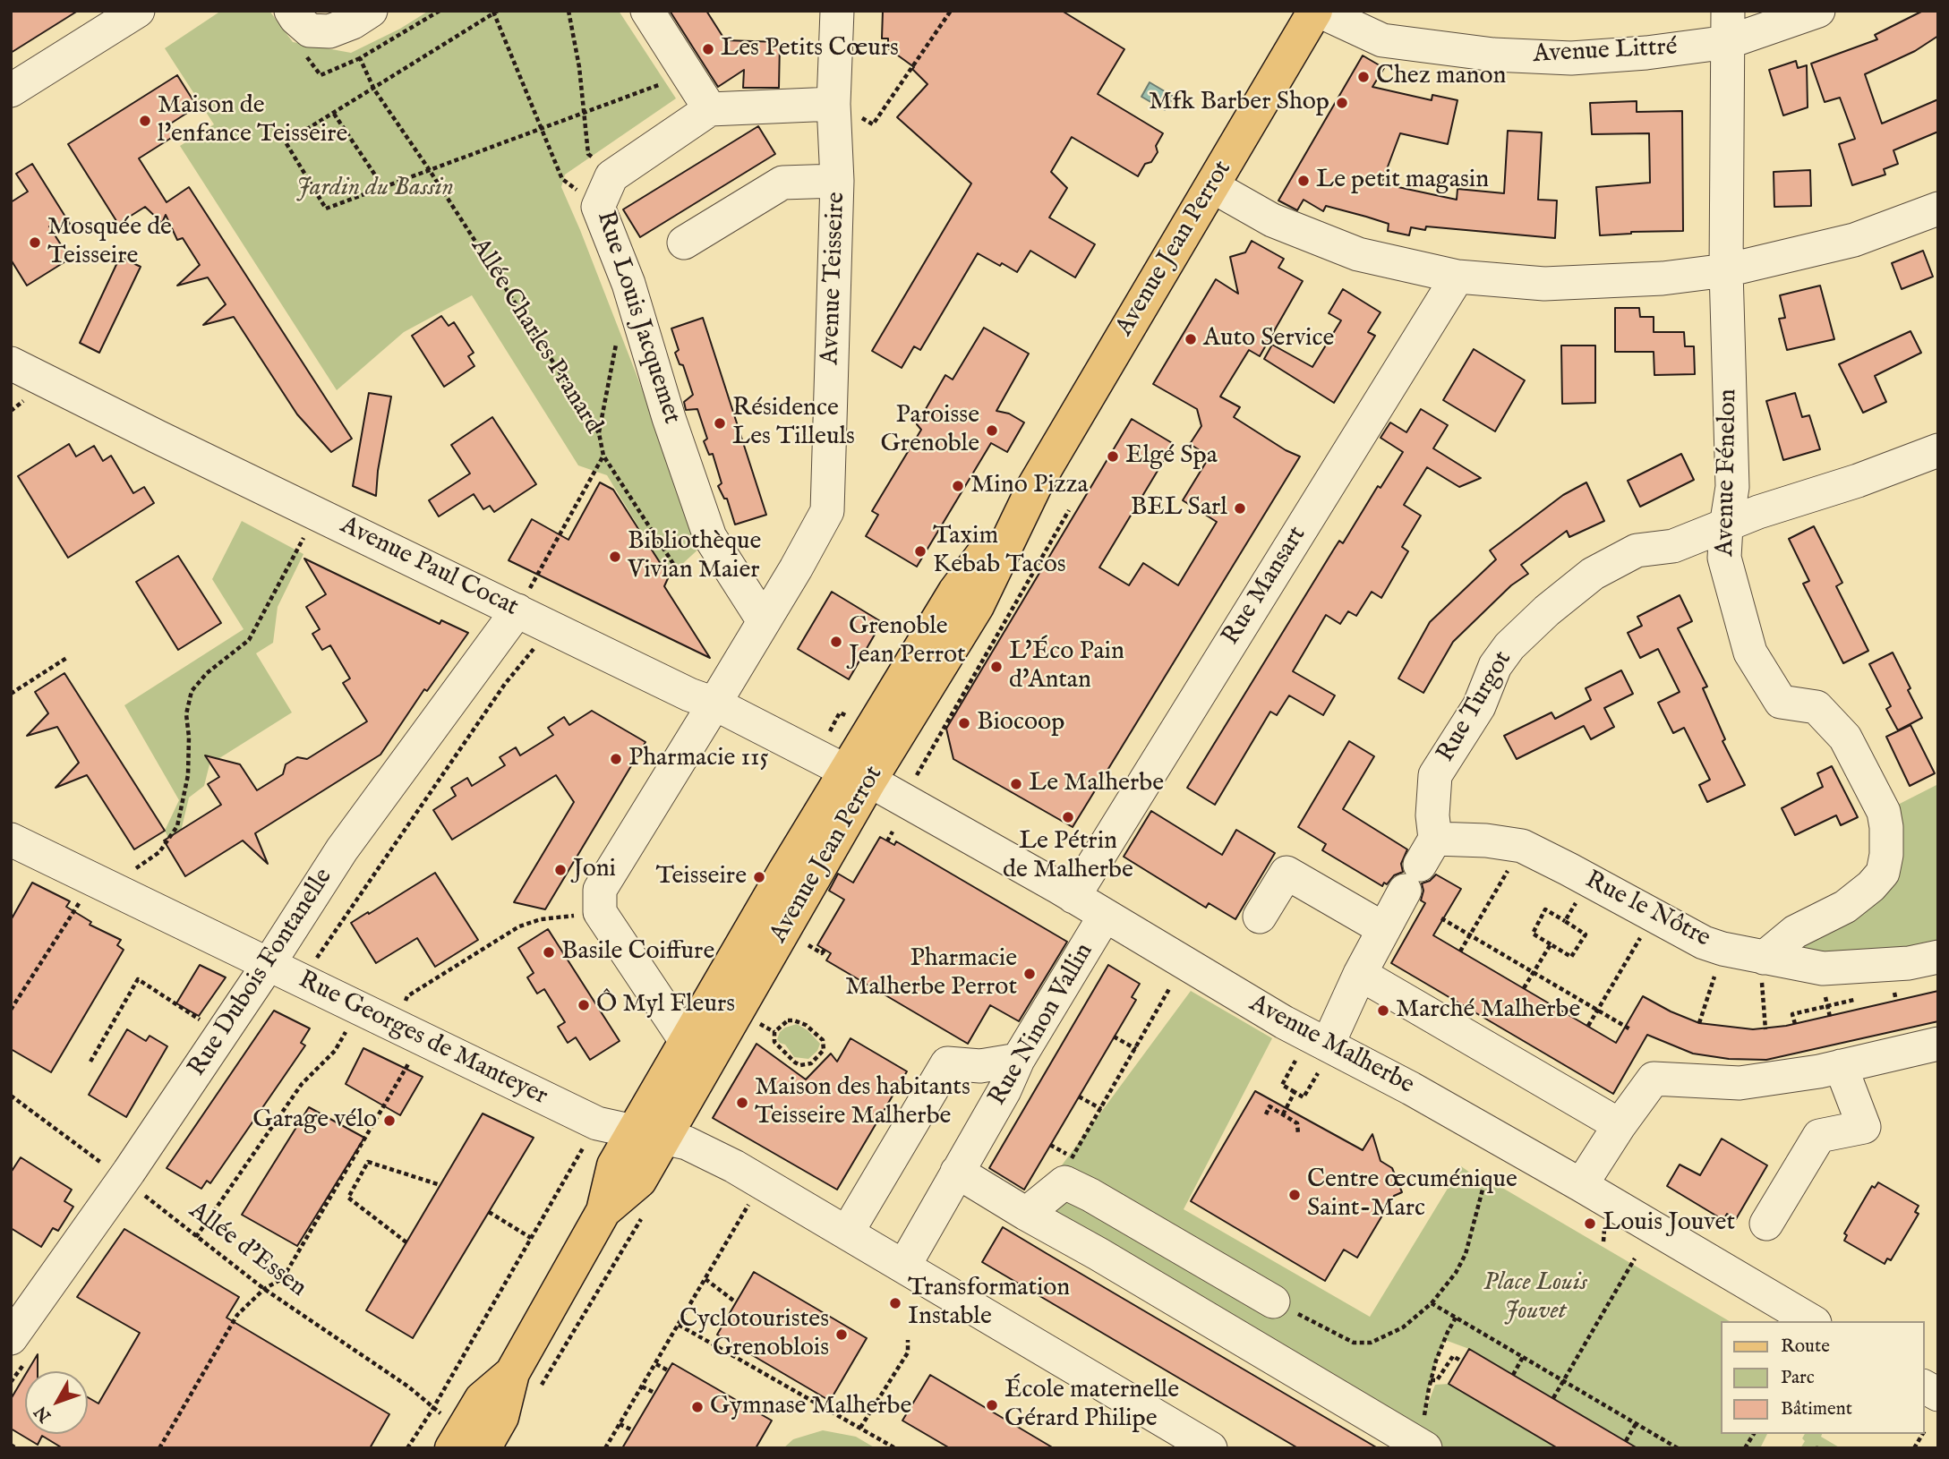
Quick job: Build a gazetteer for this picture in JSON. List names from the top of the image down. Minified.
{"streets":{"main road":["Avenue Jean Perrot"],"street":["Avenue Littré","Avenue Teisseire","Rue Louis Jacquemet","Avenue Fénelon","Avenue Paul Cocat","Rue Mansart","Rue Turgot","Rue le Nôtre","Rue Dubois Fontanelle","Rue Ninon Vallin","Rue Georges de Manteyer","Avenue Malherbe"],"path":["Allée Charles Pranard","Allée d'Essen"]},"crossings":[["Avenue Littré","Avenue Jean Perrot"],["Avenue Littré","Avenue Fénelon"],["Avenue Jean Perrot","Avenue Paul Cocat"],["Avenue Jean Perrot","Rue Georges de Manteyer"],["Avenue Jean Perrot","Avenue Malherbe"],["Avenue Jean Perrot","Allée d'Essen"],["Avenue Teisseire","Rue Louis Jacquemet"],["Avenue Teisseire","Avenue Paul Cocat"],["Avenue Fénelon","Rue Turgot"],["Avenue Fénelon","Rue le Nôtre"],["Avenue Paul Cocat","Rue Dubois Fontanelle"],["Avenue Paul Cocat","Avenue Malherbe"],["Rue Mansart","Avenue Malherbe"],["Rue Turgot","Rue le Nôtre"],["Rue Dubois Fontanelle","Rue Georges de Manteyer"],["Rue Dubois Fontanelle","Allée d'Essen"],["Rue Ninon Vallin","Avenue Malherbe"]],"parks":["Jardin du Bassin","Place Louis Jouvet"],"places":["Les Petits Cœurs","Chez manon","Mfk Barber Shop","Maison de l'enfance Teisseire","Le petit magasin","Mosquée de Teisseire","Auto Service","Résidence Les Tilleuls","Paroisse Grenoble","Elgé Spa","Mino Pizza","BEL Sarl","Taxim Kebab Tacos","Bibliothèque Vivian Maier","Grenoble Jean Perrot","L'Éco Pain d'Antan","Biocoop","Pharmacie 115","Le Malherbe","Le Pétrin de Malherbe","Joni","Teisseire","Basile Coiffure","Pharmacie Malherbe Perrot","Ô Myl Fleurs","Marché Malherbe","Maison des habitants Teisseire Malherbe","Garage vélo","Centre œcuménique Saint-Marc","Louis Jouvet","Transformation Instable","Cyclotouristes Grenoblois","École maternelle Gérard Philipe","Gymnase Malherbe"],"legend":["Route","Parc","Bâtiment"],"north":"bottom left"}
